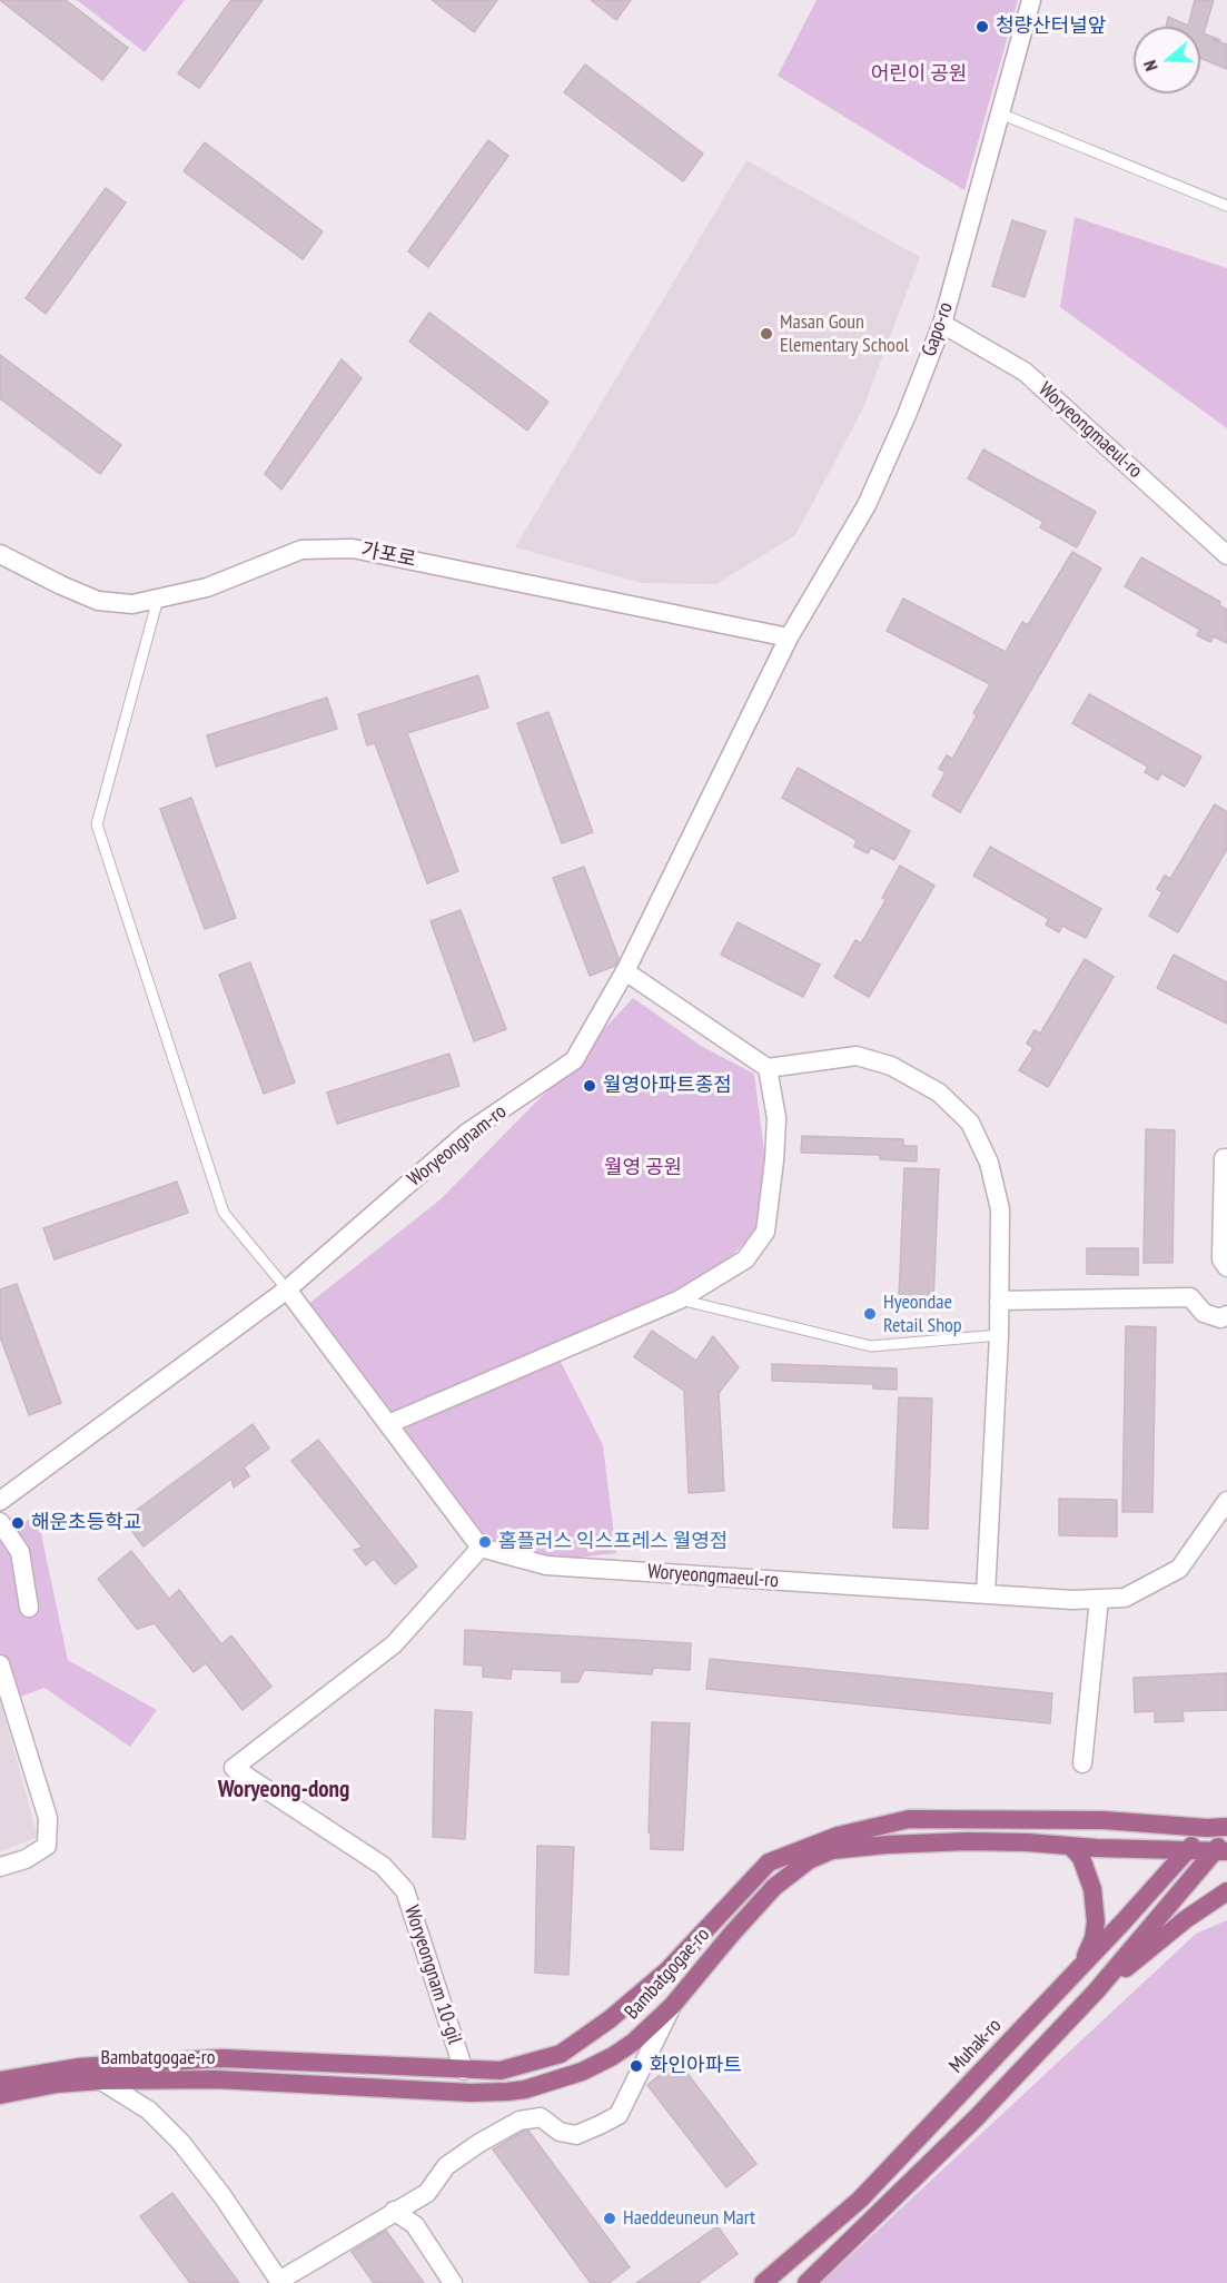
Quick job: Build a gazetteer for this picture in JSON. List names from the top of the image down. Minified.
{"streets":{"main road":["Bambatgogae-ro","Muhak-ro"],"street":["Gapo-ro","Woryeongmaeul-ro","가포로","Woryeongnam-ro","Woryeongnam 10-gil"]},"crossings":[["Gapo-ro","Woryeongmaeul-ro"],["Gapo-ro","가포로"],["Gapo-ro","Woryeongnam-ro"],["Woryeongmaeul-ro","Woryeongnam 10-gil"],["가포로","Woryeongnam-ro"],["Bambatgogae-ro","Woryeongnam 10-gil"],["Bambatgogae-ro","Muhak-ro"]],"districts":["Woryeong-dong"],"parks":["어린이 공원","월영 공원"],"places":["청량산터널앞","Masan Goun Elementary School","월영아파트종점","Hyeondae Retail Shop","해운초등학교","홈플러스 익스프레스 월영점","화인아파트","Haeddeuneun Mart"],"north":"left"}
